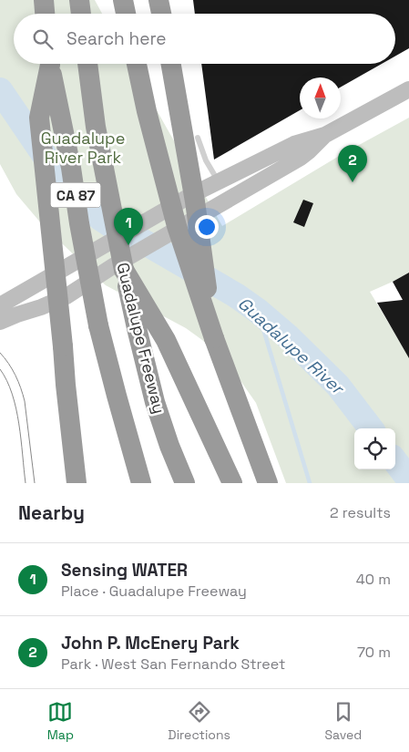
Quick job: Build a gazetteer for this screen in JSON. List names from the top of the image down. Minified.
{"streets":{"highway":["CA 87","Guadalupe Freeway"]},"water":["Guadalupe River"],"parks":["Guadalupe River Park"],"north":"top","page":{"search":"Search here","pins":["2","1"],"heading":["Nearby","2 results"],"list":[{"mark":"1","name":"Sensing WATER","note":"Place · Guadalupe Freeway","value":"40 m"},{"mark":"2","name":"John P. McEnery Park","note":"Park · West San Fernando Street","value":"70 m"}],"nav":["Map","Directions","Saved"]}}
